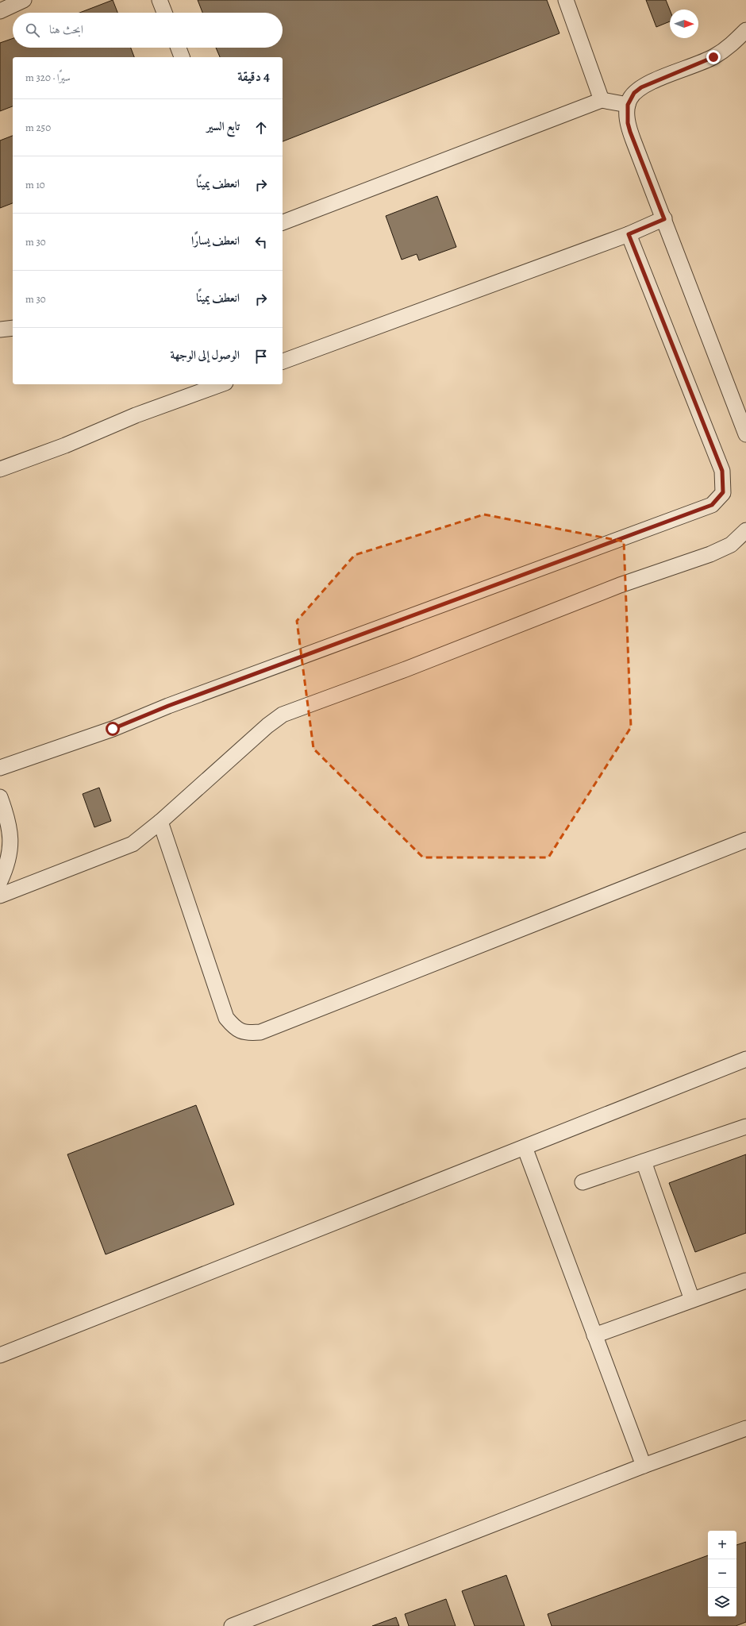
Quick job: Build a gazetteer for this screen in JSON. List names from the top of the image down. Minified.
{"north":"right","page":{"search":"ابحث هنا","heading":["4 دقيقة","سيرًا · 320 m"],"list":[["تابع السير","250 m"],["انعطف يمينًا","10 m"],["انعطف يسارًا","30 m"],["انعطف يمينًا","30 m"],"الوصول إلى الوجهة"],"map_buttons":["+","−"]}}
